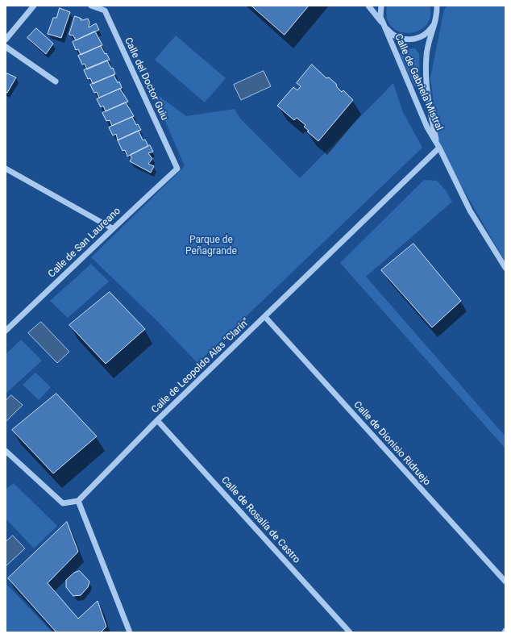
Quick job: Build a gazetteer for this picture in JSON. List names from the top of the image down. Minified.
{"streets":{"street":["Calle del Doctor Guiu","Calle de Gabriela Mistral","Calle de San Laureano","Calle de Leopoldo Alas \"Clarín\"","Calle de Dionisio Ridruejo","Calle de Rosalía de Castro"]},"crossings":[["Calle del Doctor Guiu","Calle de San Laureano"],["Calle de Gabriela Mistral","Calle de Leopoldo Alas \"Clarín\""],["Calle de Leopoldo Alas \"Clarín\"","Calle de Dionisio Ridruejo"],["Calle de Leopoldo Alas \"Clarín\"","Calle de Rosalía de Castro"]],"parks":["Parque de Peñagrande"]}
